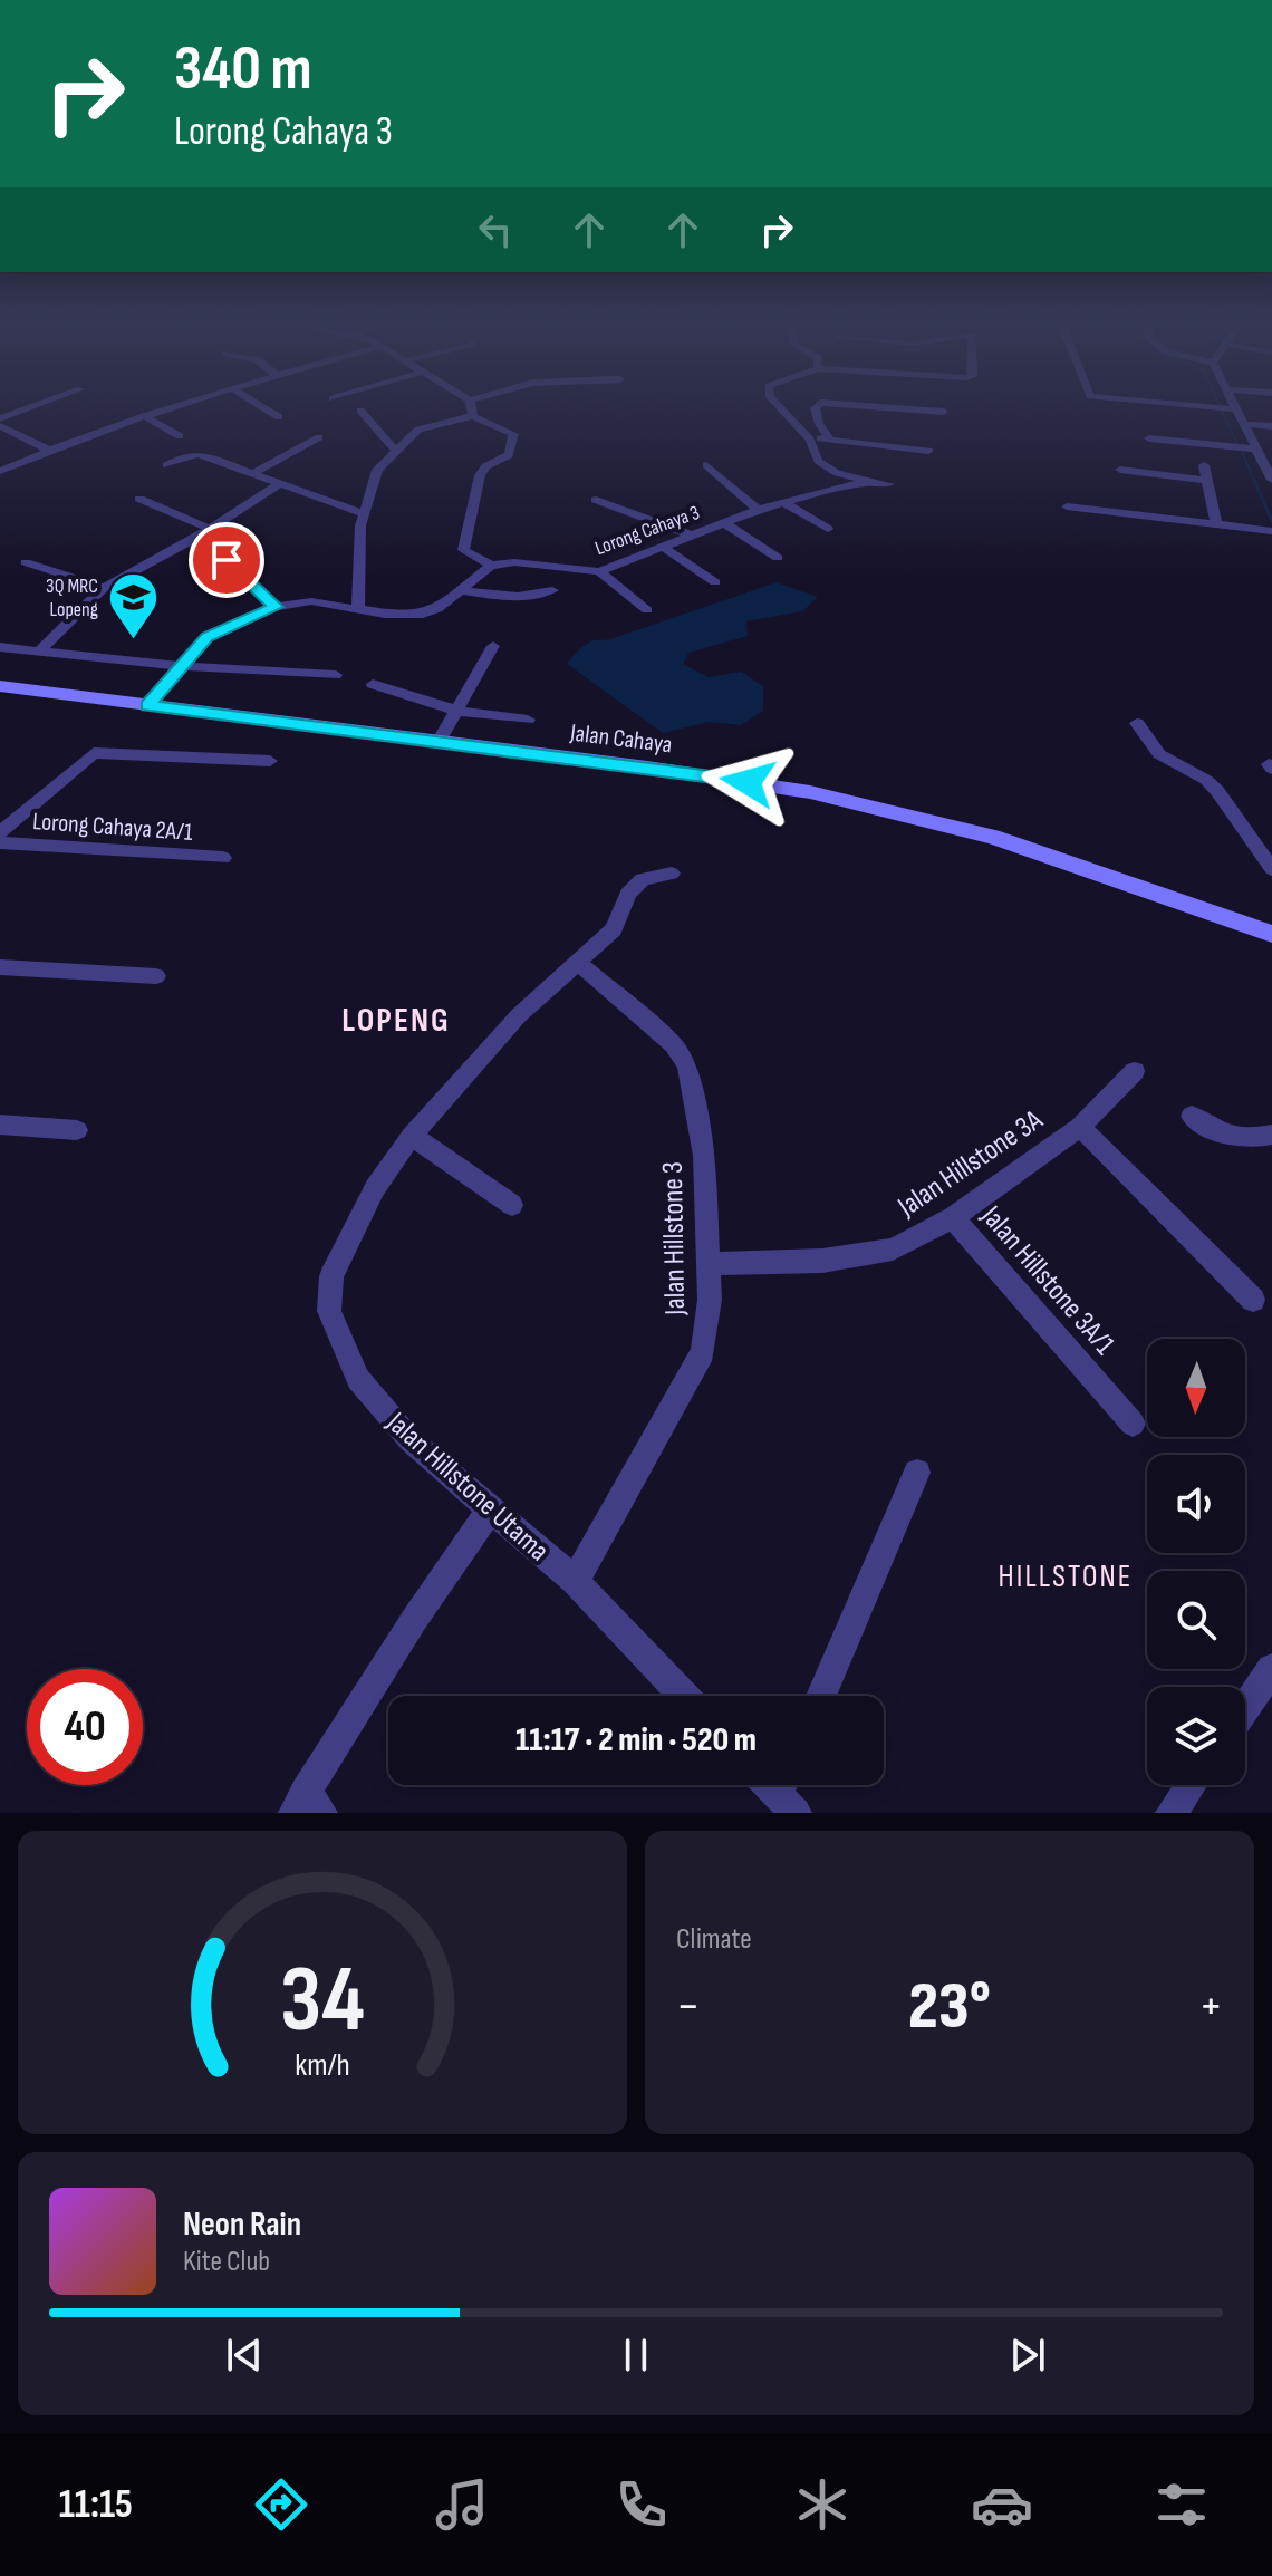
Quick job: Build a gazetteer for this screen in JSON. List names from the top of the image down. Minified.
{"streets":{"street":["Lorong Cahaya 3","Jalan Cahaya","Lorong Cahaya 2A/1","Jalan Hillstone 3A","Jalan Hillstone 3","Jalan Hillstone 3A/1","Jalan Hillstone Utama"]},"crossings":[["Jalan Hillstone 3A","Jalan Hillstone 3"],["Jalan Hillstone 3A","Jalan Hillstone 3A/1"],["Jalan Hillstone 3","Jalan Hillstone Utama"]],"districts":["LOPENG","HILLSTONE"],"places":{"school or university":["3Q MRC Lopeng"]},"north":"bottom","page":{"turn":["340 m","Lorong Cahaya 3"],"limit":"40","trip":"11:17 · 2 min · 520 m","tile":"Climate","heat":["−","23°","+"],"song":["Neon Rain","Kite Club"],"tabs":"11:15","gauge":["34","km/h"]}}
